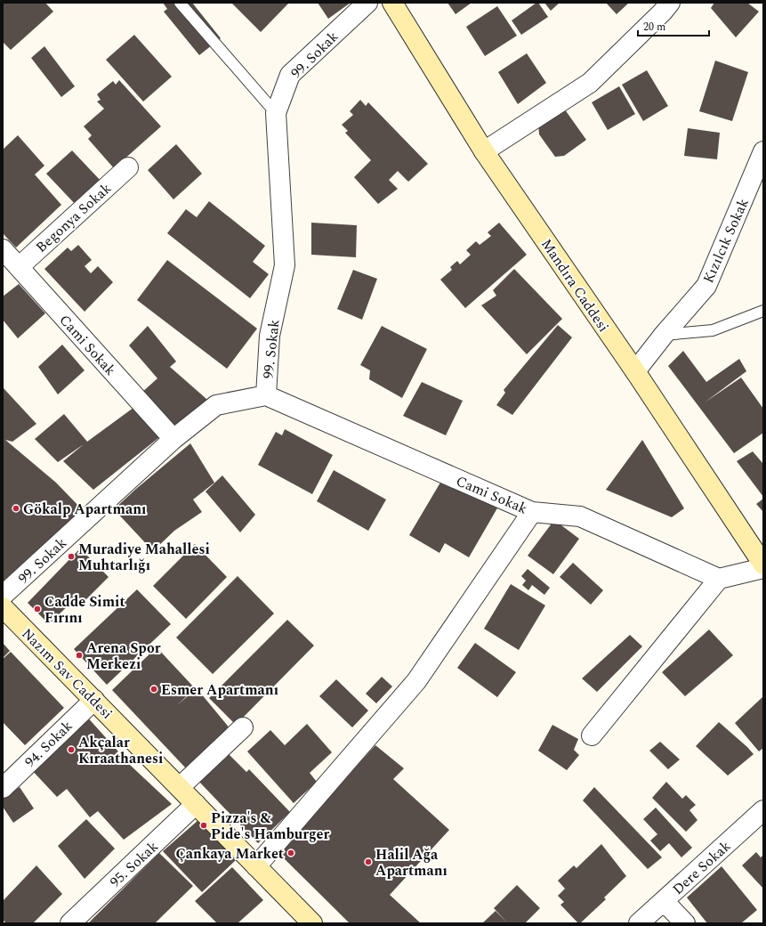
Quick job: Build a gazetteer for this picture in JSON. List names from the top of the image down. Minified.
{"streets":{"street":["99. Sokak","Begonya Sokak","Kızılcık Sokak","Mandıra Caddesi","Cami Sokak","Nazım Sav Caddesi","94. Sokak","95. Sokak","Dere Sokak"]},"crossings":[["99. Sokak","Cami Sokak"],["Begonya Sokak","Cami Sokak"],["Kızılcık Sokak","Mandıra Caddesi"],["Nazım Sav Caddesi","94. Sokak"],["Nazım Sav Caddesi","95. Sokak"]],"places":["Gökalp Apartmanı","Muradiye Mahallesi Muhtarlığı","Cadde Simit Fırını","Arena Spor Merkezi","Esmer Apartmanı","Akçalar Kıraathanesi","Pizza's & Pide's Hamburger","Çankaya Market","Halil Ağa Apartmanı"],"scale_bar":"20 m"}
